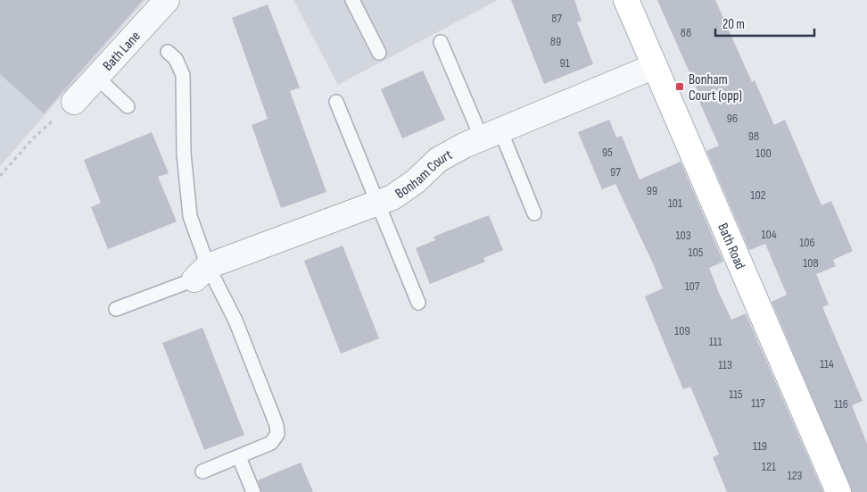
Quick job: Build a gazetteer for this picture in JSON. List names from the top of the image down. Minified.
{"streets":{"street":["Bath Lane","Bonham Court","Bath Road"]},"crossings":[["Bonham Court","Bath Road"]],"places":{"transit":["Bonham Court (opp)"]},"house_numbers":["87","88","89","91","96","98","95","100","97","99","102","101","104","103","106","105","108","107","109","111","114","113","115","117","116","119","121","123"],"scale_bar":"20 m"}
